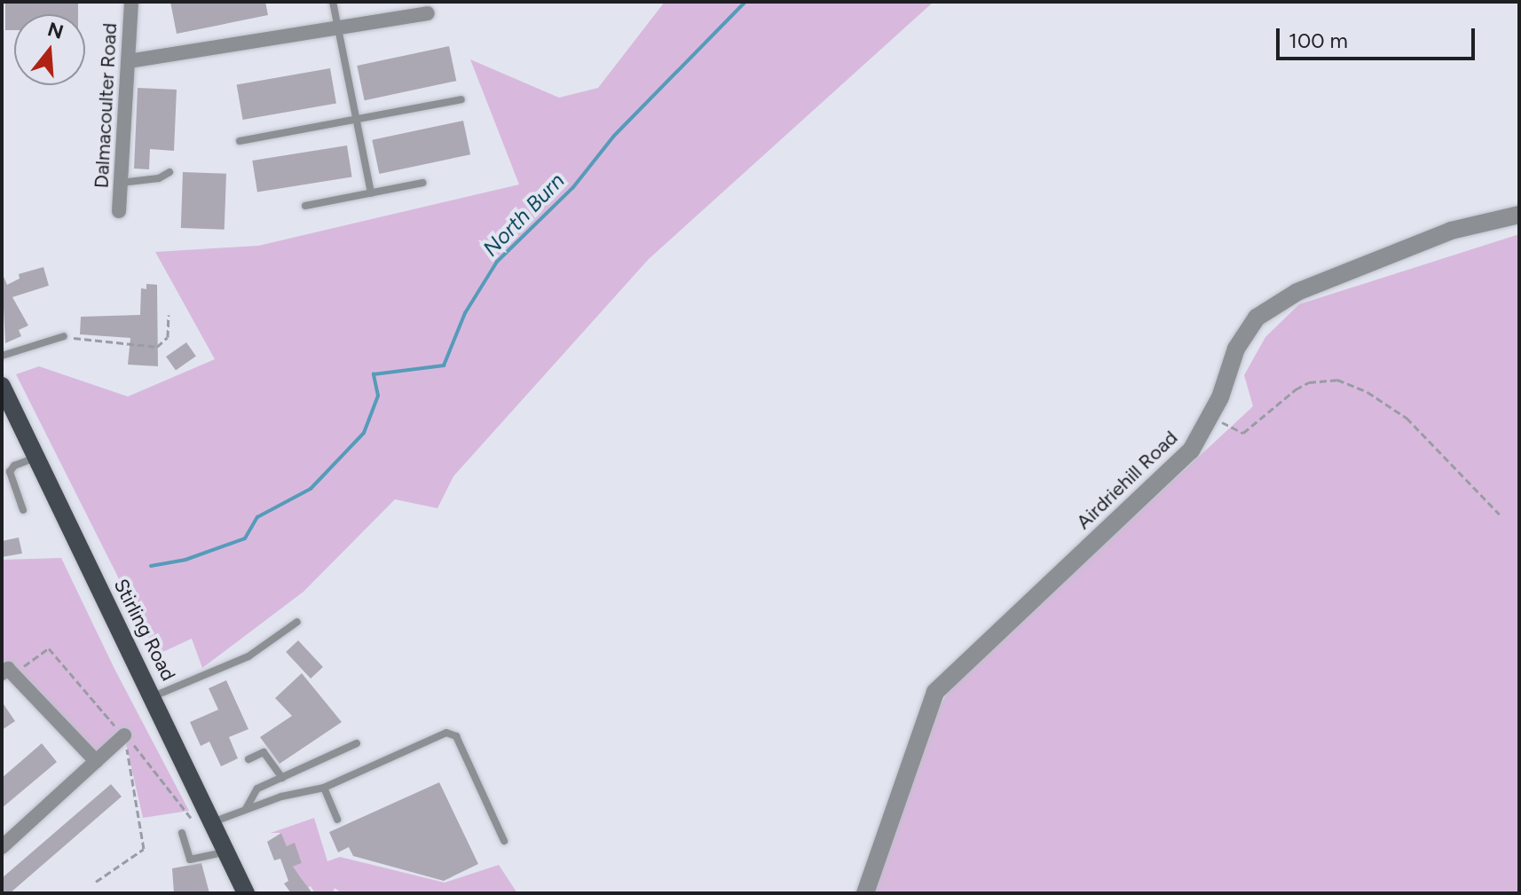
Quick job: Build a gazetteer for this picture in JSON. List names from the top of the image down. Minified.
{"streets":{"main road":["Stirling Road"],"street":["Dalmacoulter Road","Airdriehill Road"]},"water":["North Burn"],"scale_bar":"100 m","north":"top"}
